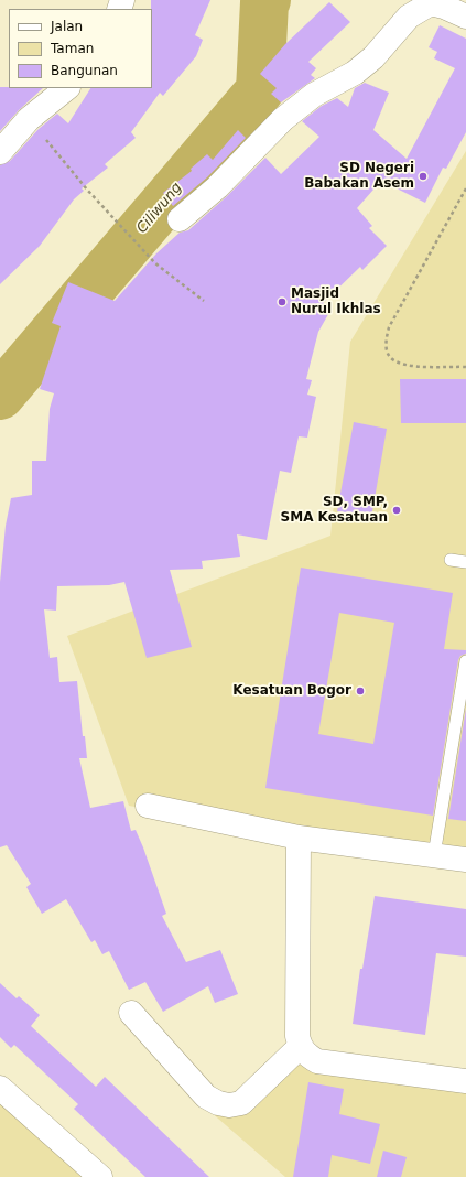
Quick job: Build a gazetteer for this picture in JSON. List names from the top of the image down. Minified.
{"water":["Ciliwung"],"places":["SD Negeri Babakan Asem","Masjid Nurul Ikhlas","SD, SMP, SMA Kesatuan","Kesatuan Bogor"],"legend":["Jalan","Taman","Bangunan"]}
